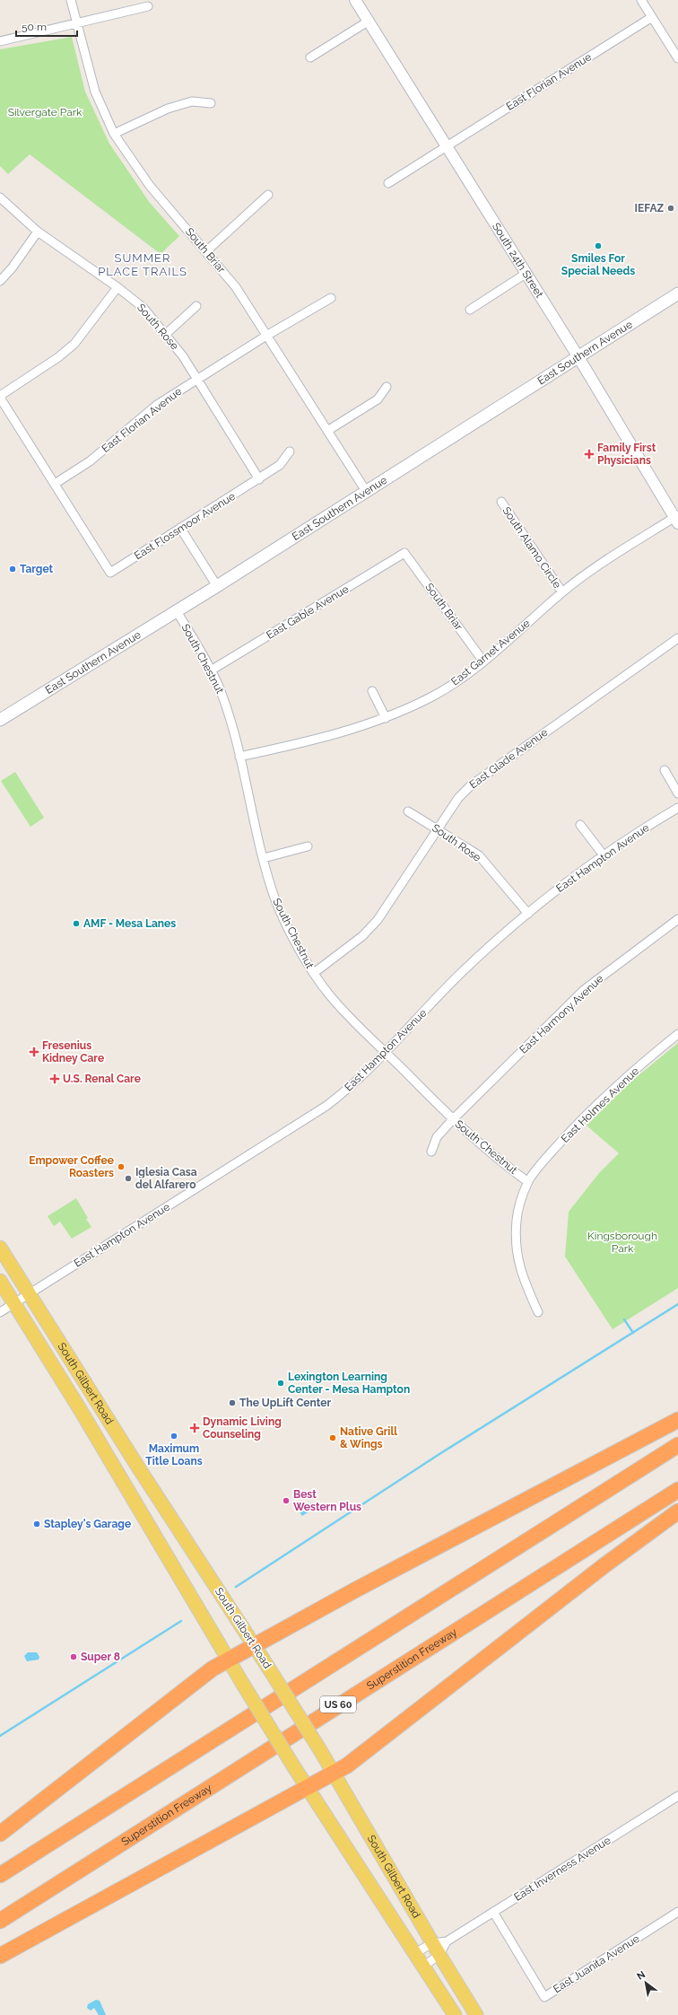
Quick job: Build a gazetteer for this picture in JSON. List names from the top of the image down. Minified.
{"streets":{"highway":["Superstition Freeway","US 60"],"main road":["East Southern Avenue","South Gilbert Road"],"street":["East Florian Avenue","South Briar","South 24th Street","South Rose","East Flossmoor Avenue","South Alamo Circle","East Gable Avenue","East Garnet Avenue","South Chestnut","East Glade Avenue","East Hampton Avenue","East Harmony Avenue","East Holmes Avenue","East Inverness Avenue","East Juanita Avenue"]},"crossings":[["East Florian Avenue","South Briar"],["East Florian Avenue","South 24th Street"],["East Florian Avenue","South Rose"],["East Florian Avenue","East Flossmoor Avenue"],["South Briar","East Southern Avenue"],["South Briar","East Gable Avenue"],["South Briar","East Garnet Avenue"],["South 24th Street","East Southern Avenue"],["South 24th Street","East Garnet Avenue"],["South Rose","East Flossmoor Avenue"],["South Rose","East Glade Avenue"],["South Rose","East Hampton Avenue"],["East Southern Avenue","South Chestnut"],["South Alamo Circle","East Garnet Avenue"],["East Gable Avenue","South Chestnut"],["East Garnet Avenue","South Chestnut"],["South Chestnut","East Glade Avenue"],["South Chestnut","East Hampton Avenue"],["South Chestnut","East Harmony Avenue"],["South Chestnut","East Holmes Avenue"],["East Hampton Avenue","South Gilbert Road"],["South Gilbert Road","East Inverness Avenue"],["East Inverness Avenue","East Juanita Avenue"]],"districts":["SUMMER PLACE TRAILS"],"parks":["Silvergate Park","Kingsborough Park"],"places":{"other":["IEFAZ","Smiles For Special Needs","Target","AMF - Mesa Lanes","Empower Coffee Roasters","Iglesia Casa del Alfarero","Lexington Learning Center - Mesa Hampton","The UpLift Center","Maximum Title Loans","Native Grill & Wings","Best Western Plus","Stapley's Garage","Super 8"],"health":["Family First Physicians","Fresenius Kidney Care","U.S. Renal Care","Dynamic Living Counseling"]},"scale_bar":"50 m","north":"top left"}
